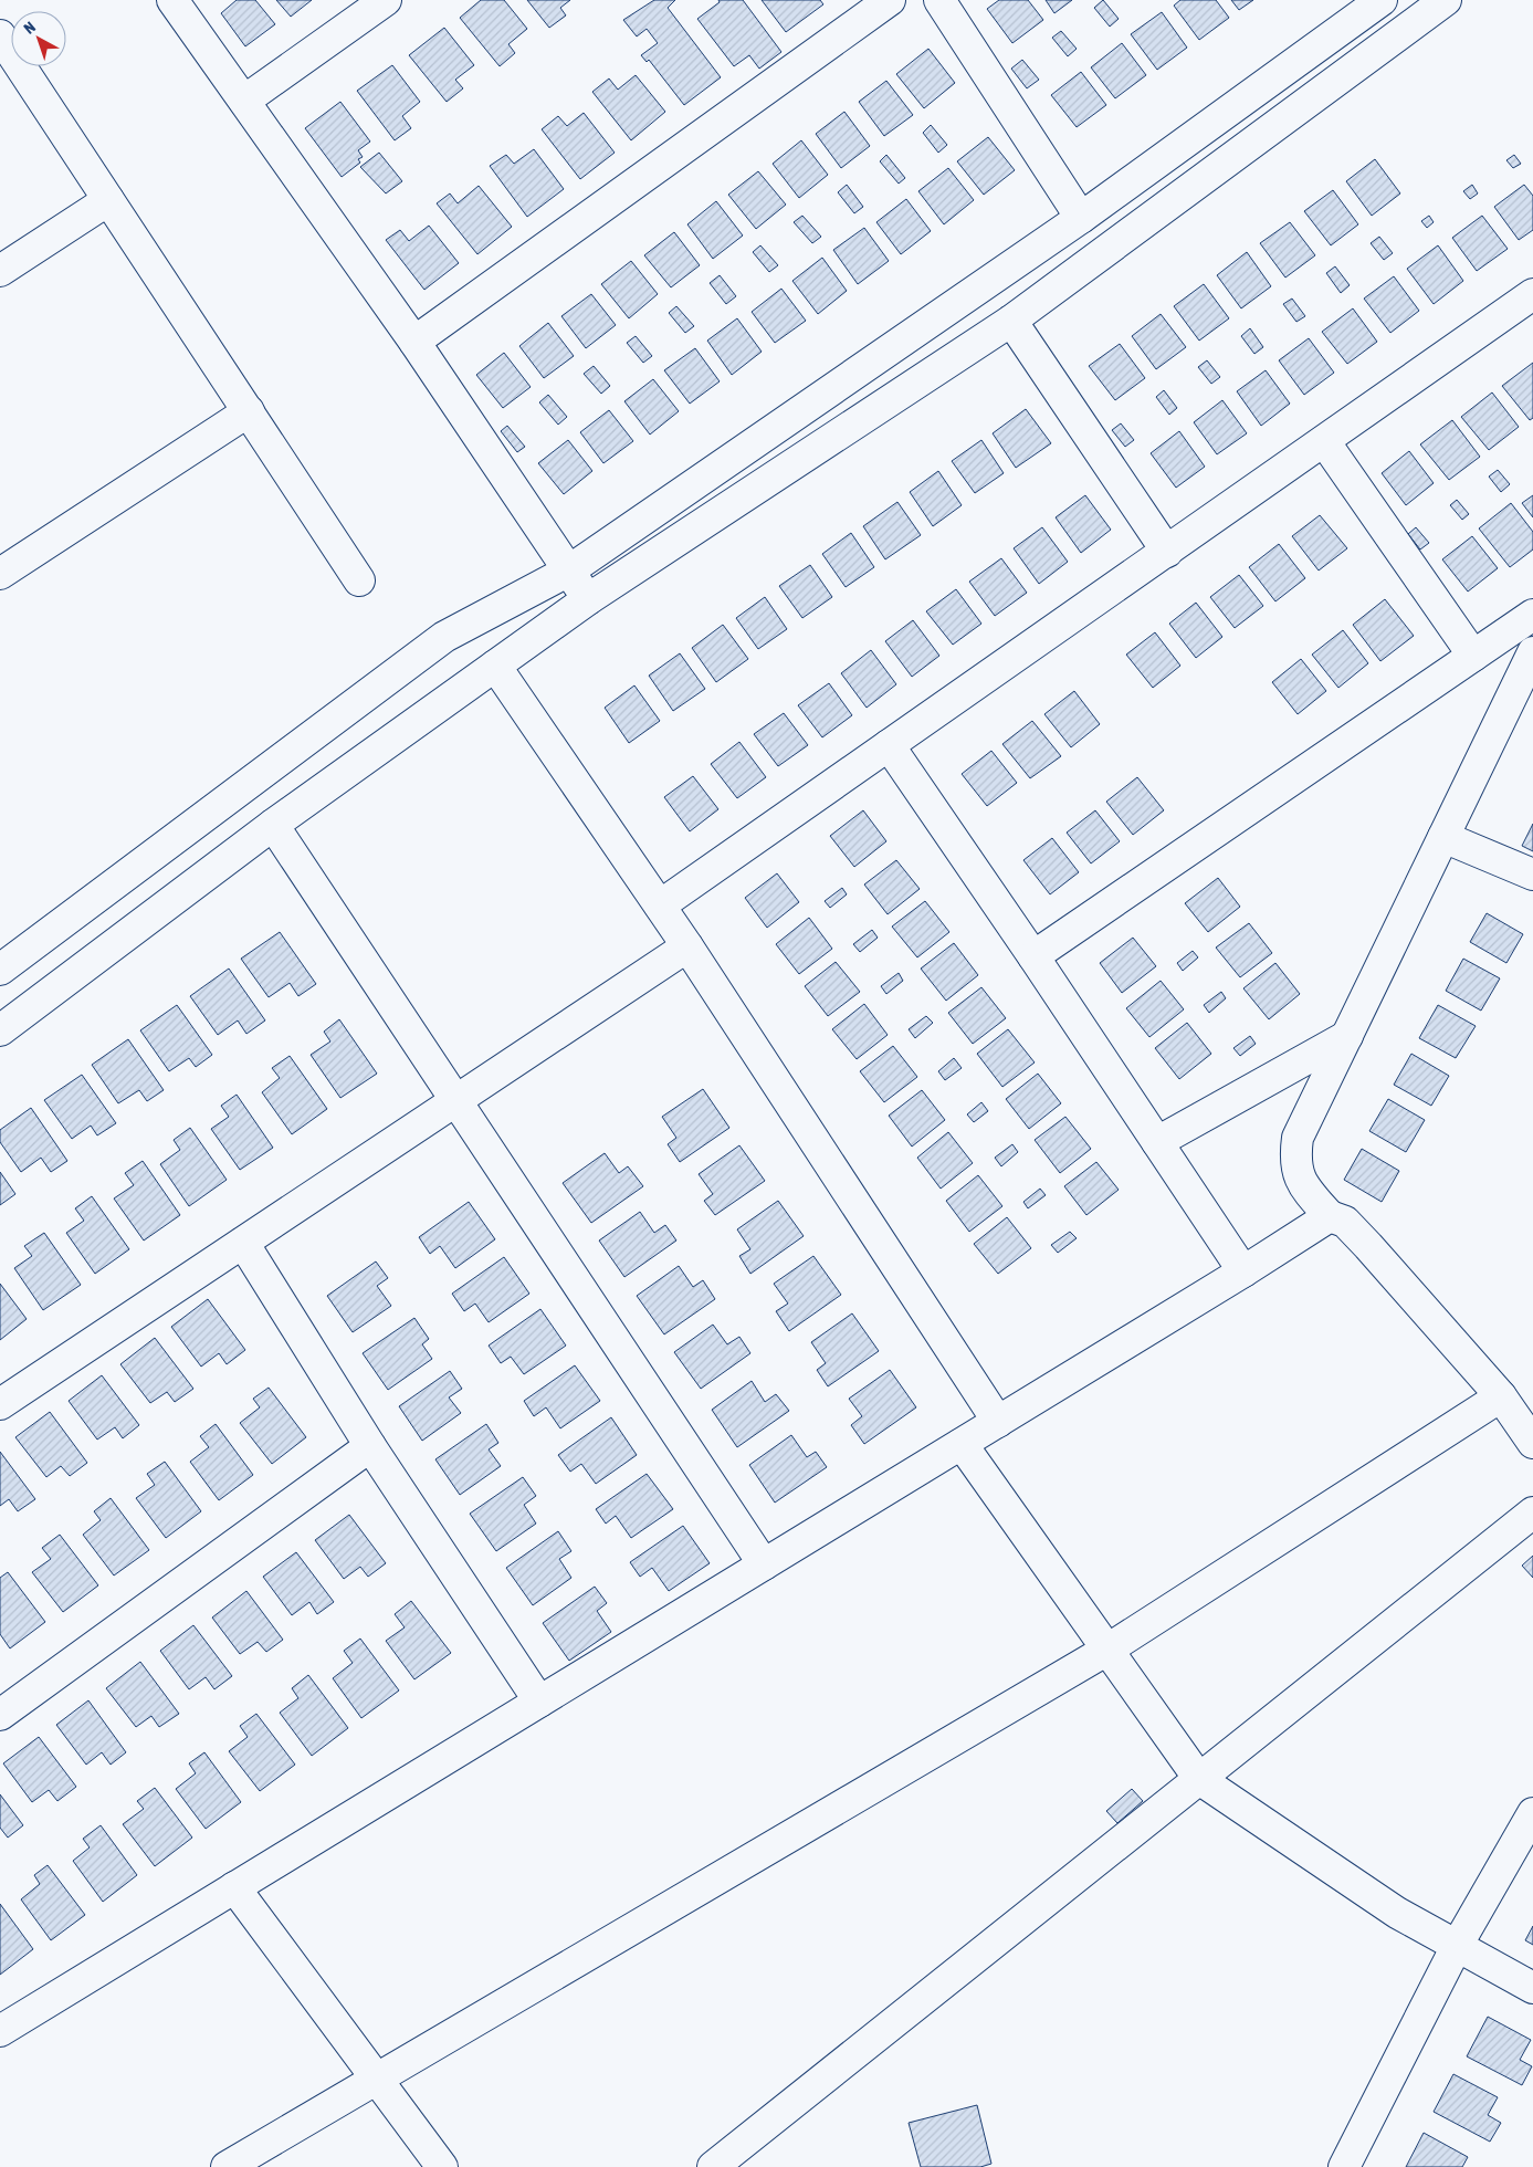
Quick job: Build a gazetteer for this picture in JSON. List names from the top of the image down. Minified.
{"north":"top left"}
